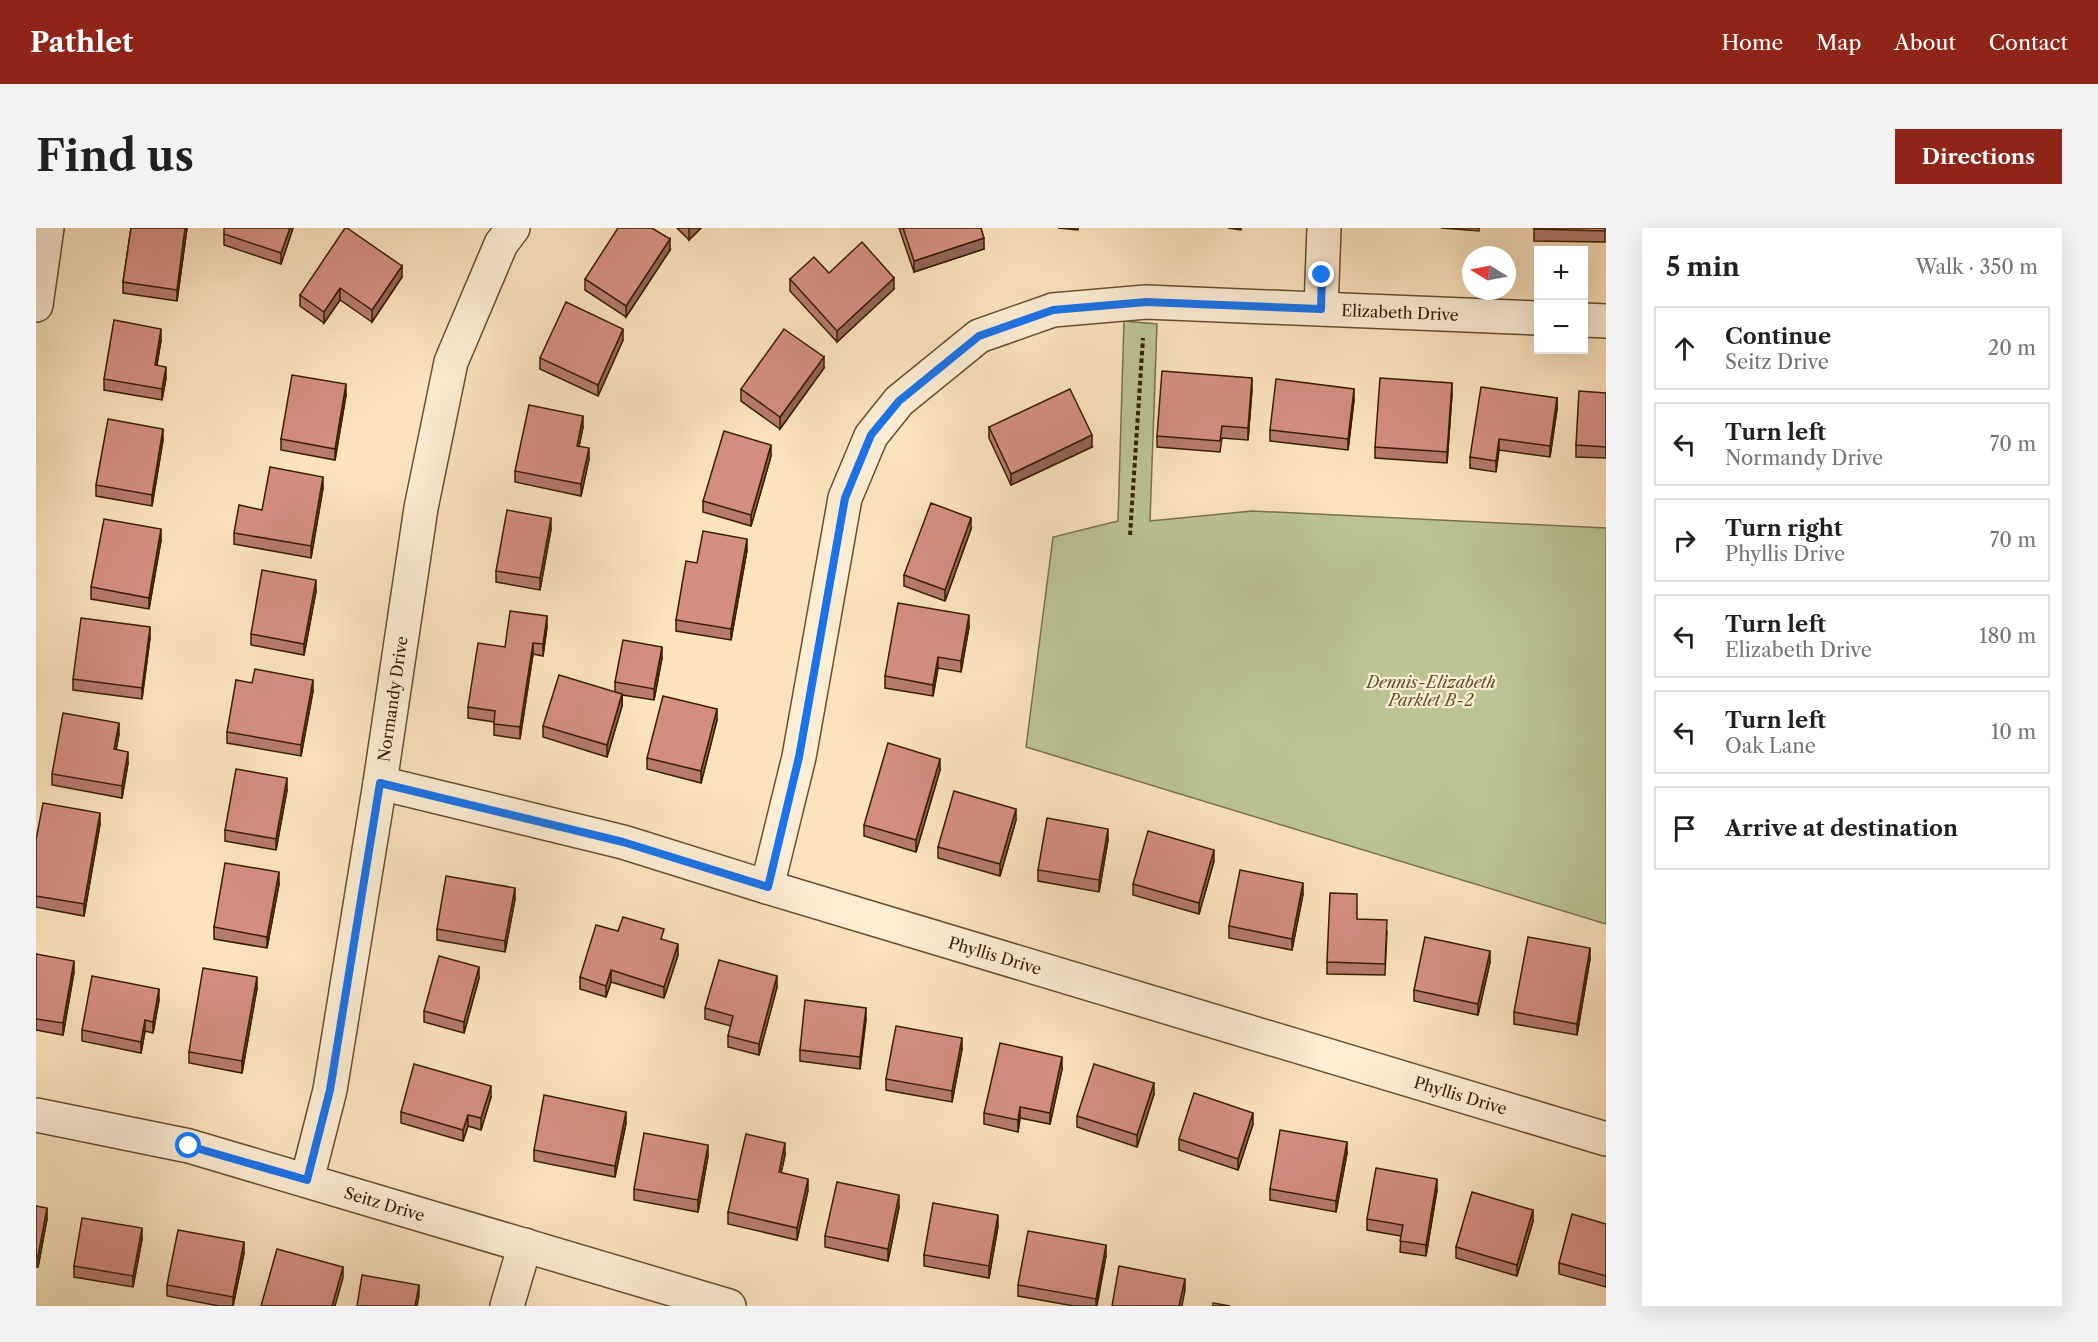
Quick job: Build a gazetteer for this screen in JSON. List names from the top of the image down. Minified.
{"streets":{"street":["Elizabeth Drive","Normandy Drive","Phyllis Drive","Seitz Drive"]},"crossings":[["Elizabeth Drive","Phyllis Drive"],["Normandy Drive","Phyllis Drive"],["Normandy Drive","Seitz Drive"]],"parks":["Dennis-Elizabeth Parklet B-2"],"north":"left","page":{"header":"Pathlet","nav":["Home","Map","About","Contact"],"buttons":"Directions","title":"Find us","heading":["5 min","Walk · 350 m"],"map_buttons":["+","−"],"list":[["Continue","Seitz Drive","20 m"],["Turn left","Normandy Drive","70 m"],["Turn right","Phyllis Drive","70 m"],["Turn left","Elizabeth Drive","180 m"],["Turn left","Oak Lane","10 m"],"Arrive at destination"]}}
